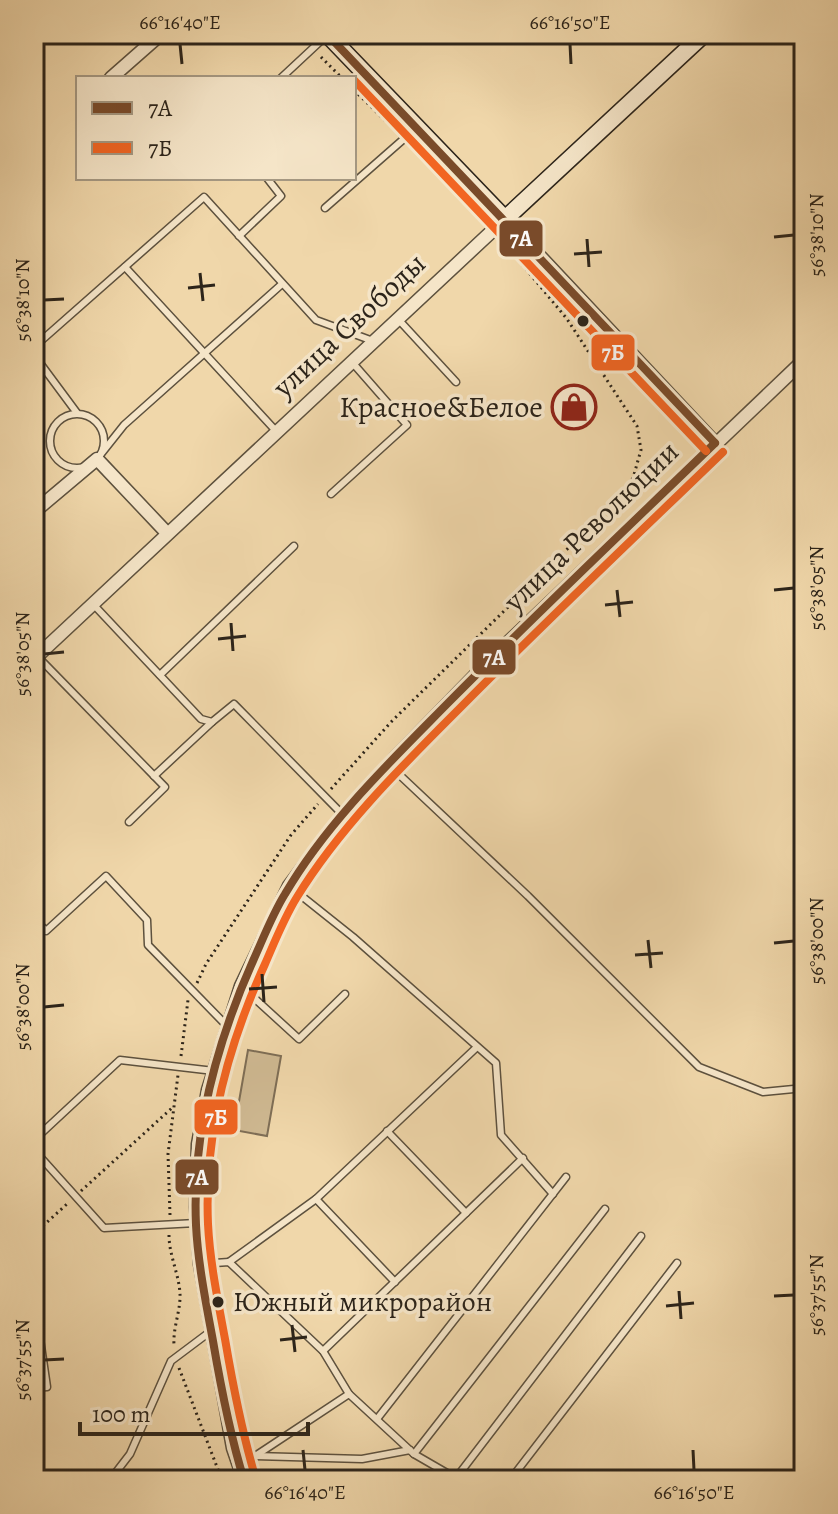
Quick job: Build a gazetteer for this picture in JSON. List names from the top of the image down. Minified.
{"streets":{"street":["улица Свободы","улица Революции"]},"places":{"shop":["Красное&Белое"],"other":["Южный микрорайон"]},"lines":["transit line 7А","transit line 7Б"],"legend":["7А","7Б"],"scale_bar":"100 m","coordinates":["66°16'40\"E","66°16'50\"E","56°38'10\"N","56°38'05\"N","56°38'00\"N","56°37'55\"N"]}
